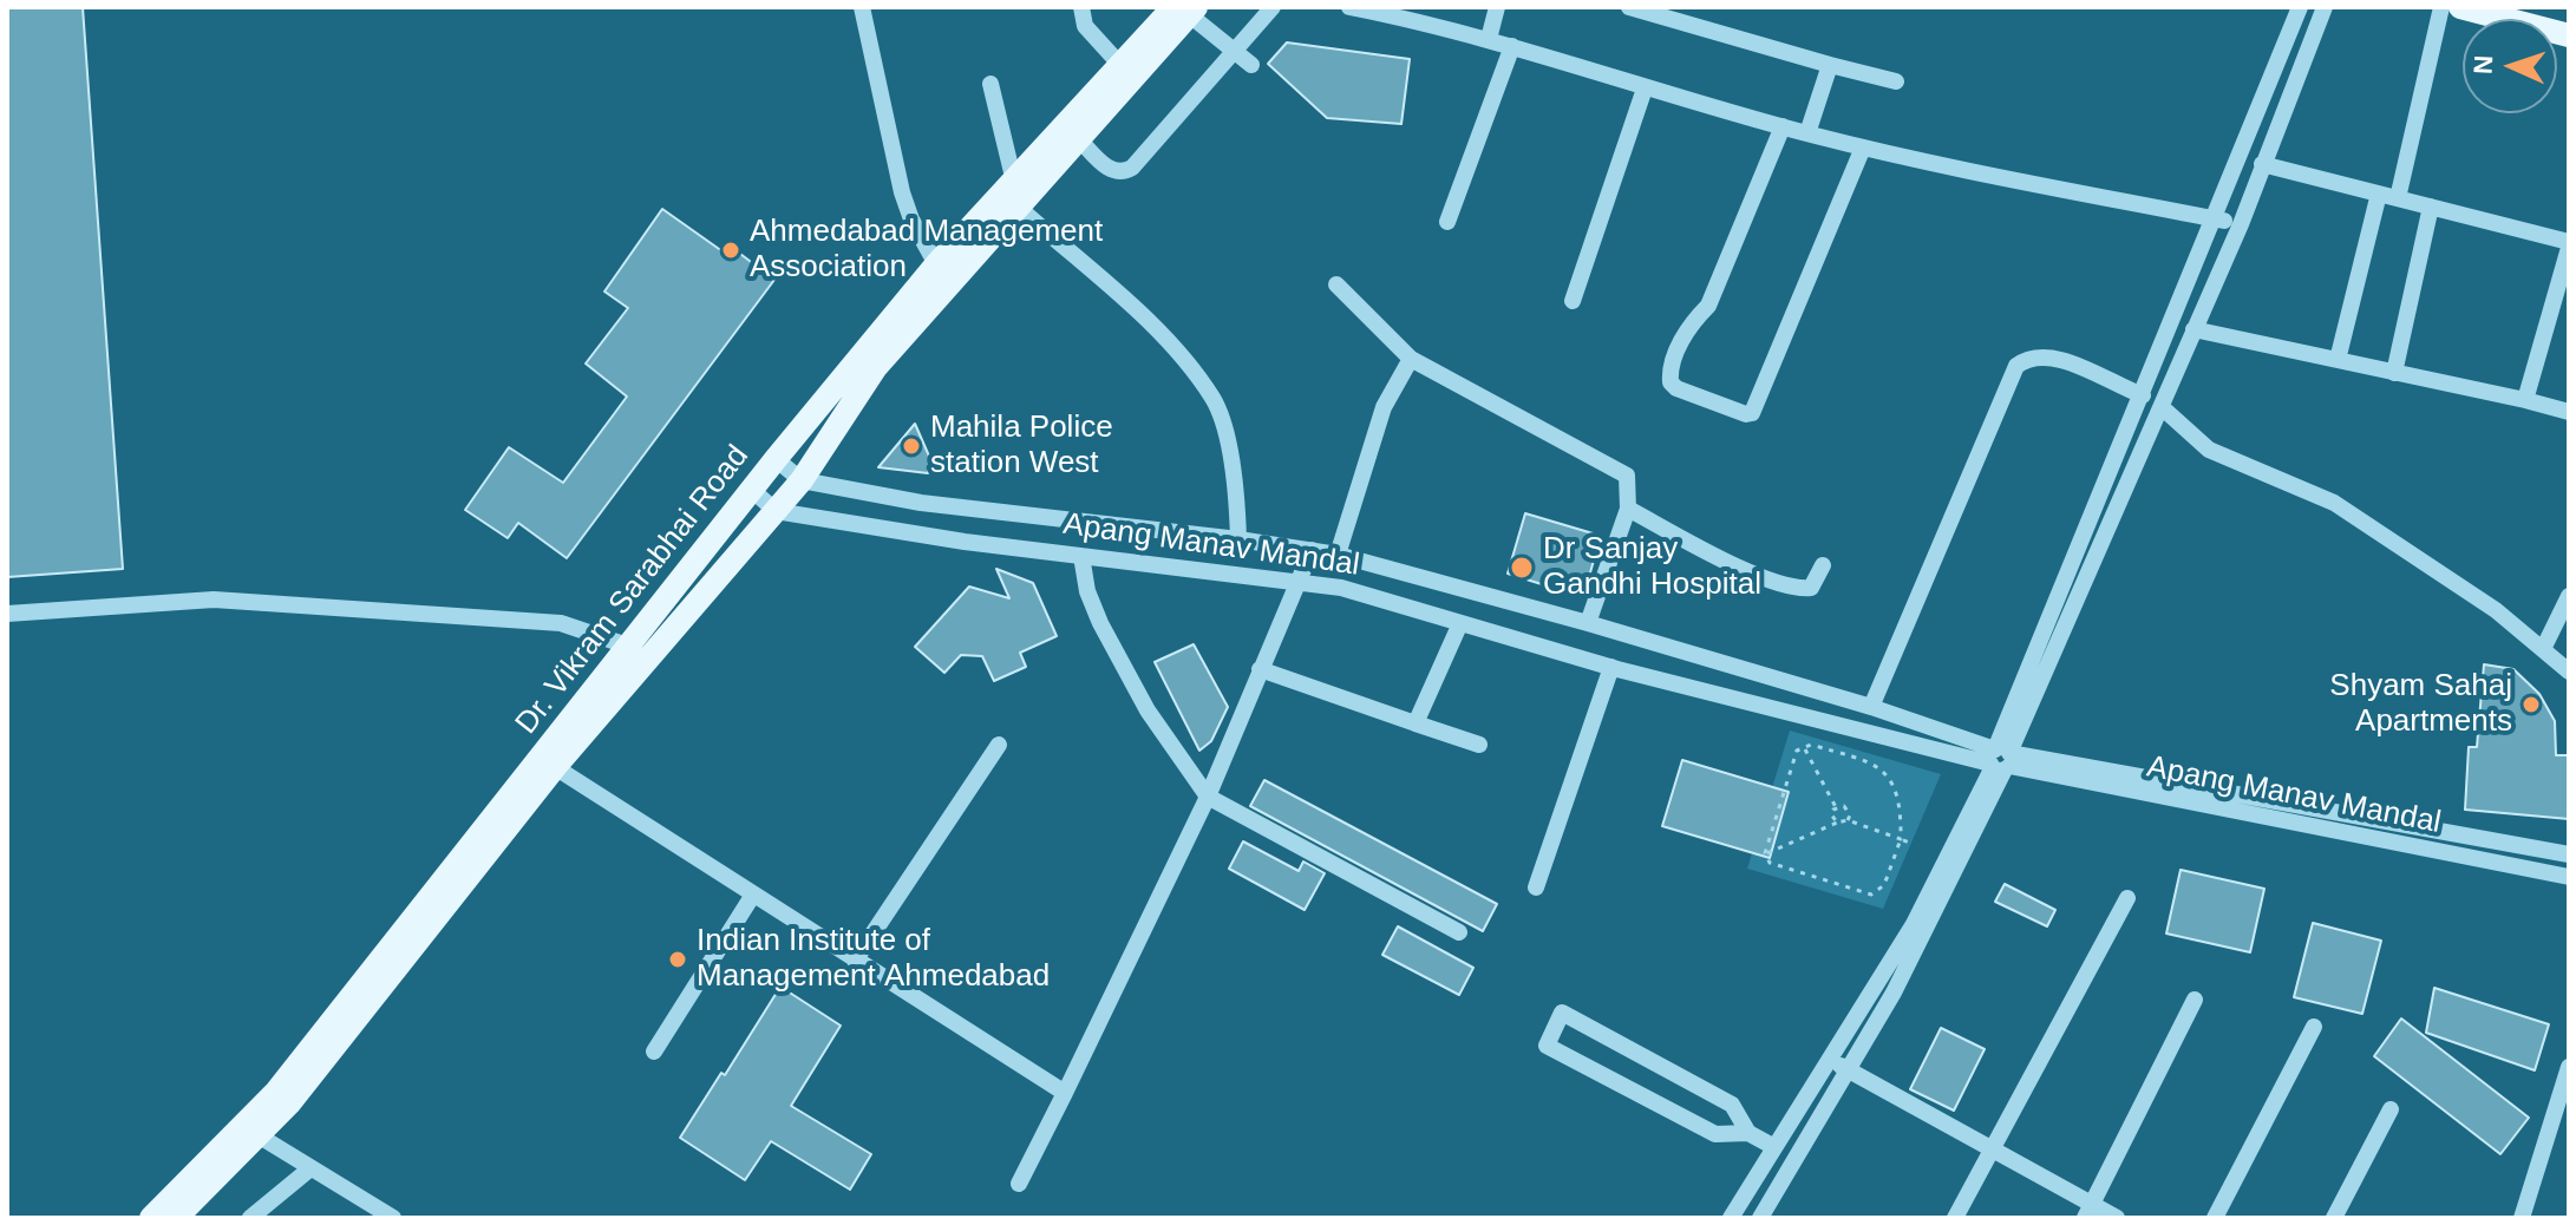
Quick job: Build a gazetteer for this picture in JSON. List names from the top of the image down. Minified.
{"streets":{"main road":["Dr. Vikram Sarabhai Road"],"street":["Apang Manav Mandal"]},"crossings":[["Apang Manav Mandal","Dr. Vikram Sarabhai Road"]],"places":["Ahmedabad Management Association","Mahila Police station West","Dr Sanjay Gandhi Hospital","Shyam Sahaj Apartments","Indian Institute of Management Ahmedabad"],"north":"left"}
